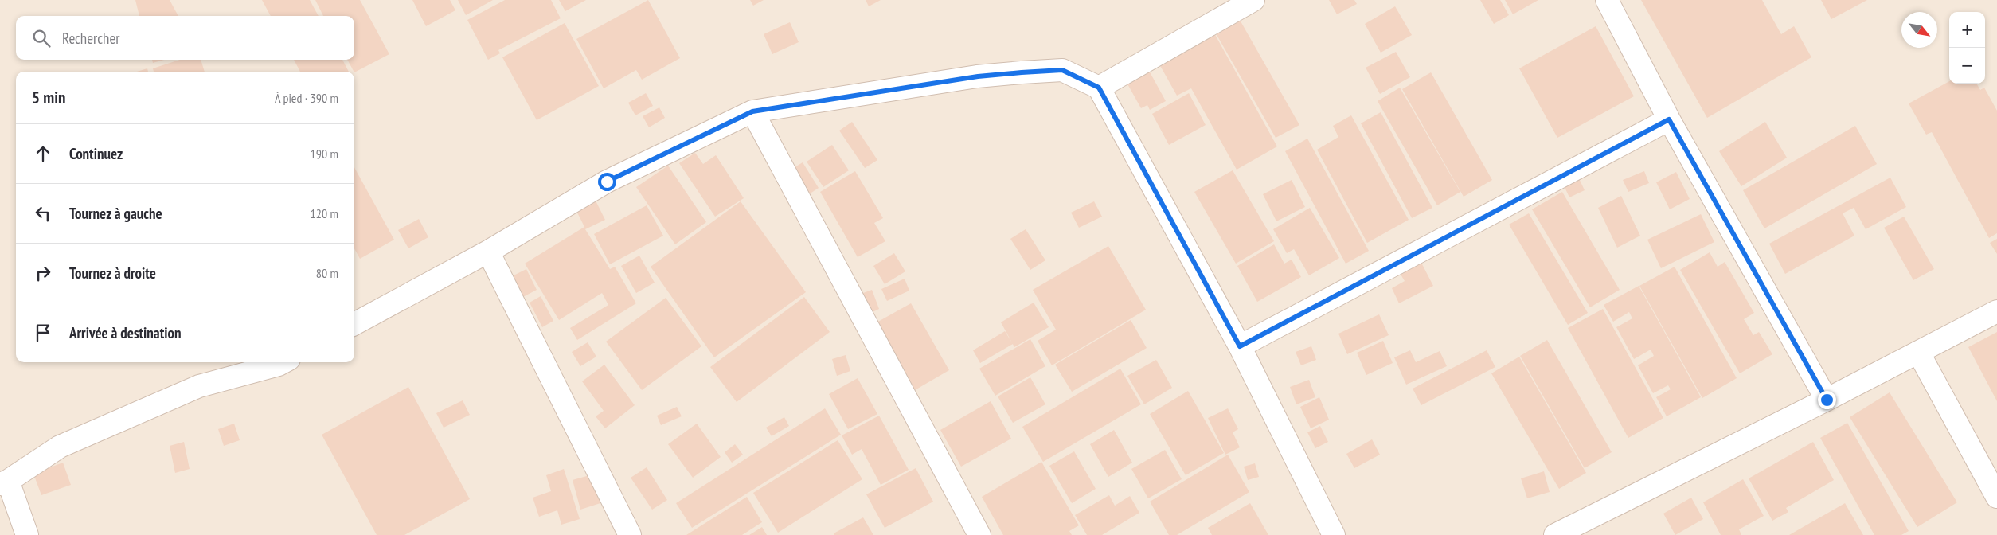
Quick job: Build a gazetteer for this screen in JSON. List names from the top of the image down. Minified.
{"north":"bottom right","page":{"map_buttons":["+","−"],"search":"Rechercher","heading":["5 min","À pied · 390 m"],"list":[["Continuez","190 m"],["Tournez à gauche","120 m"],["Tournez à droite","80 m"],"Arrivée à destination"]}}
